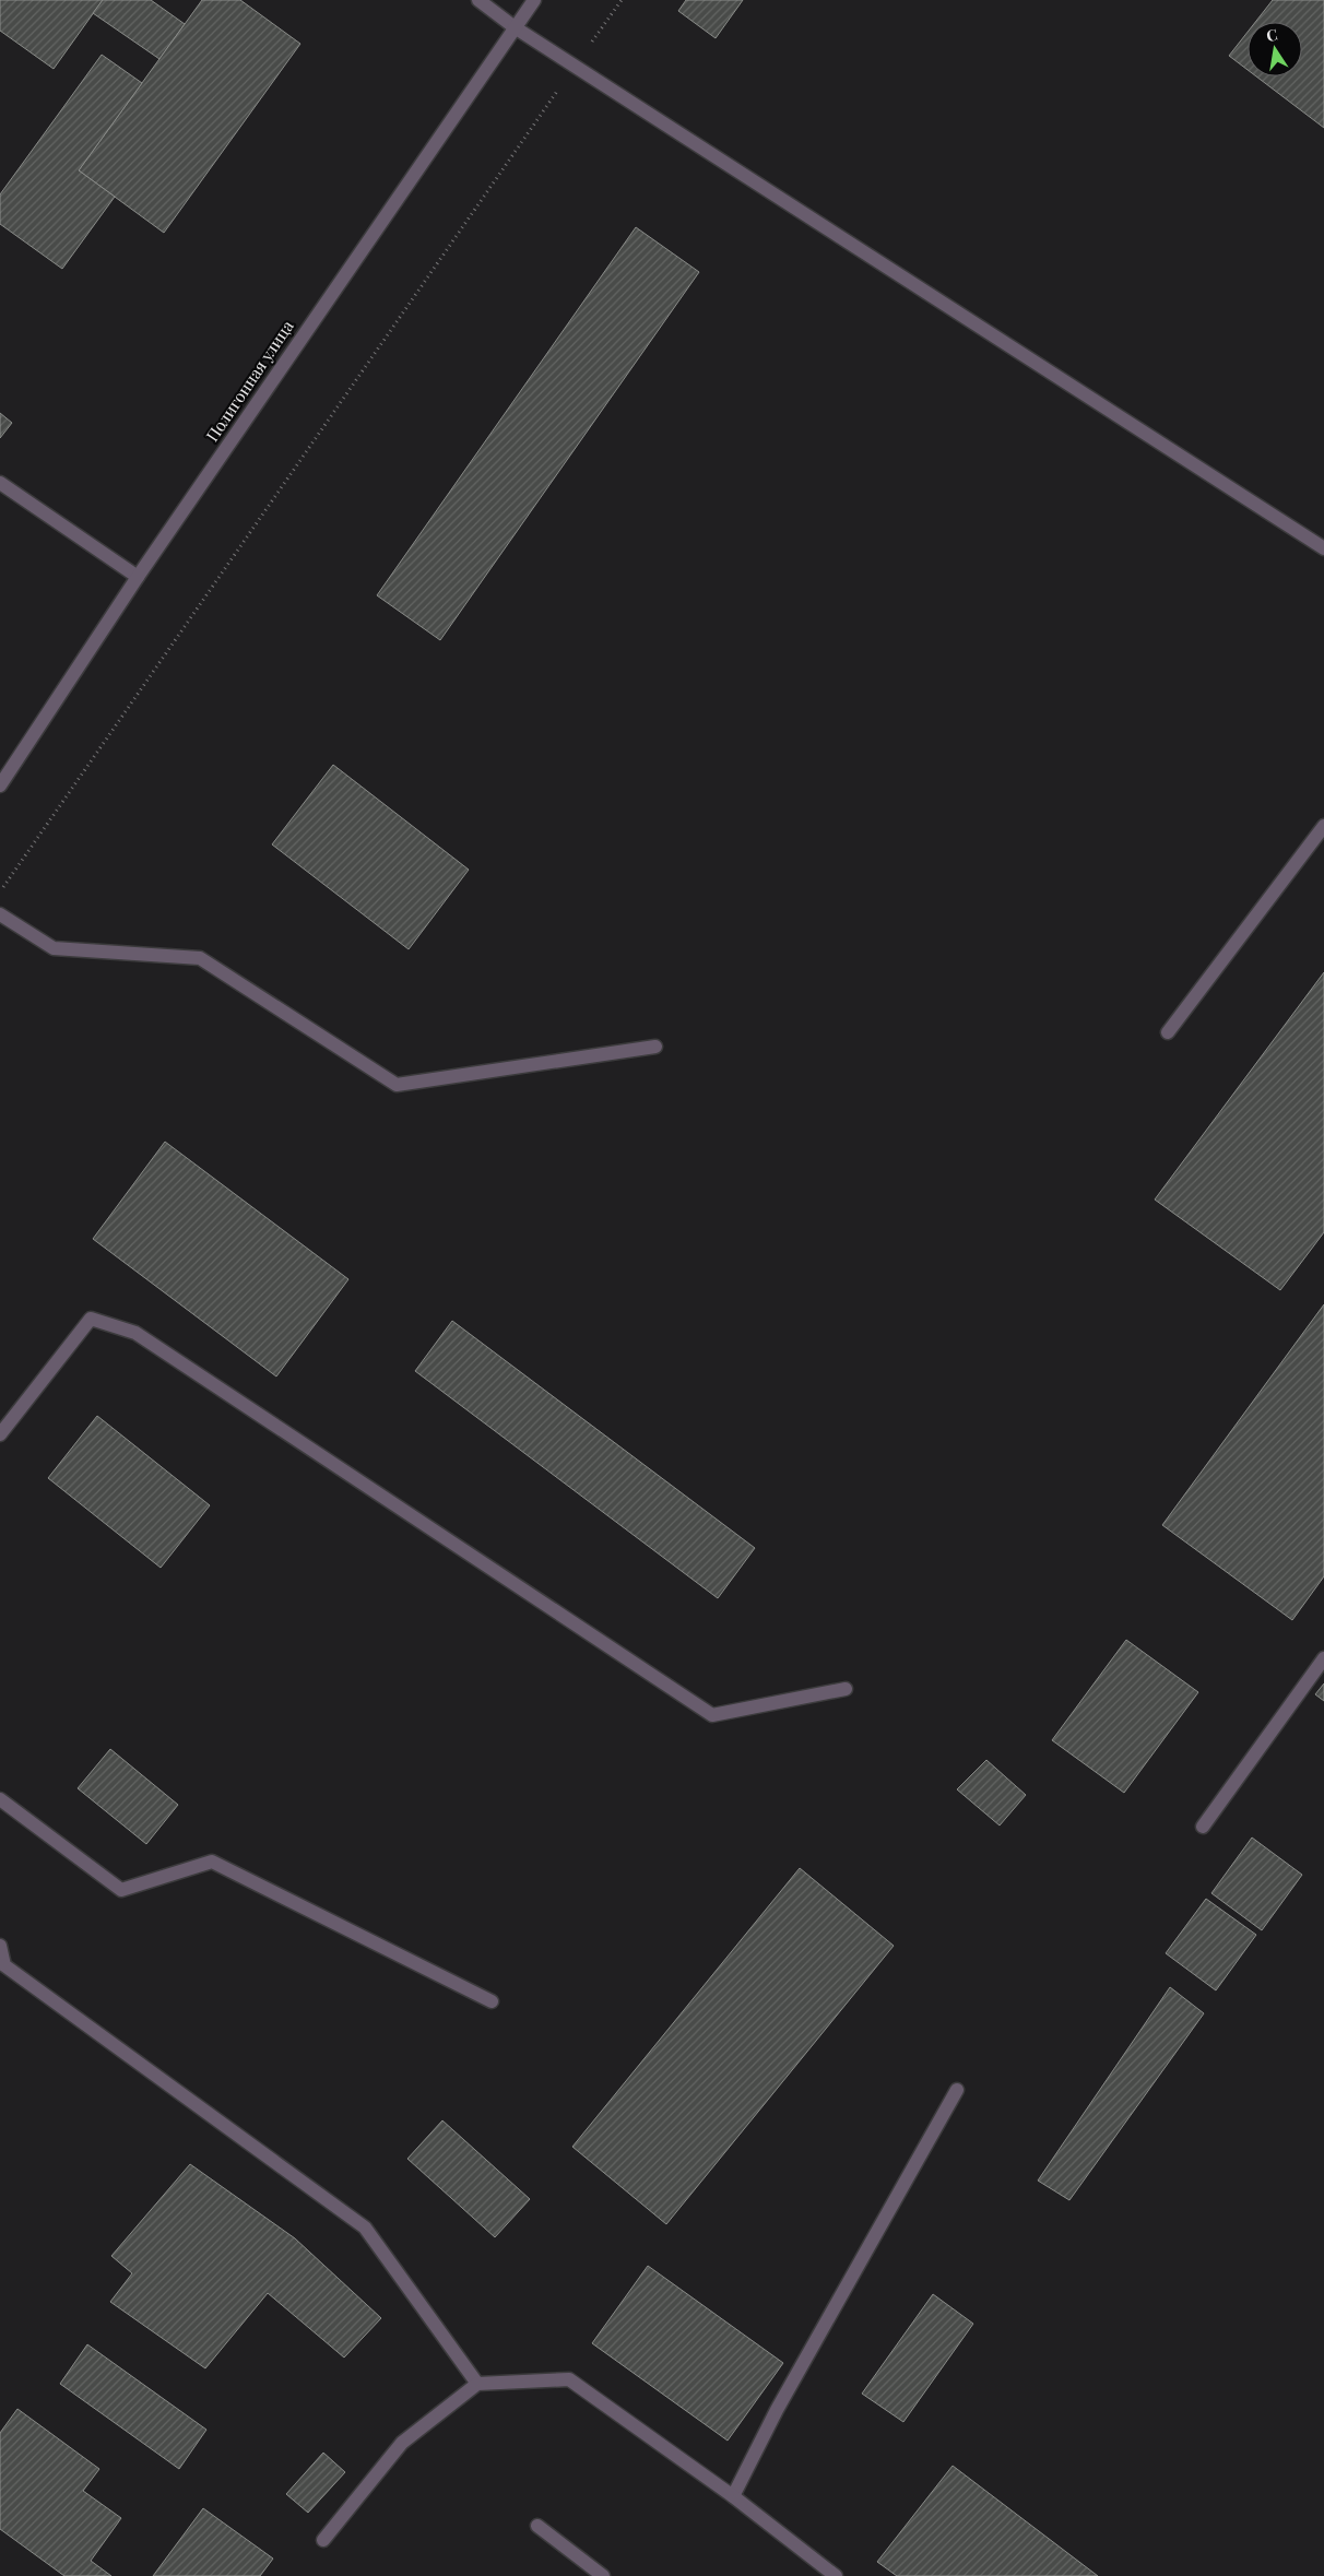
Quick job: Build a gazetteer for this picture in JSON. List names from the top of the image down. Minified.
{"streets":{"lane":["Полигонная улица"]},"north":"top"}
